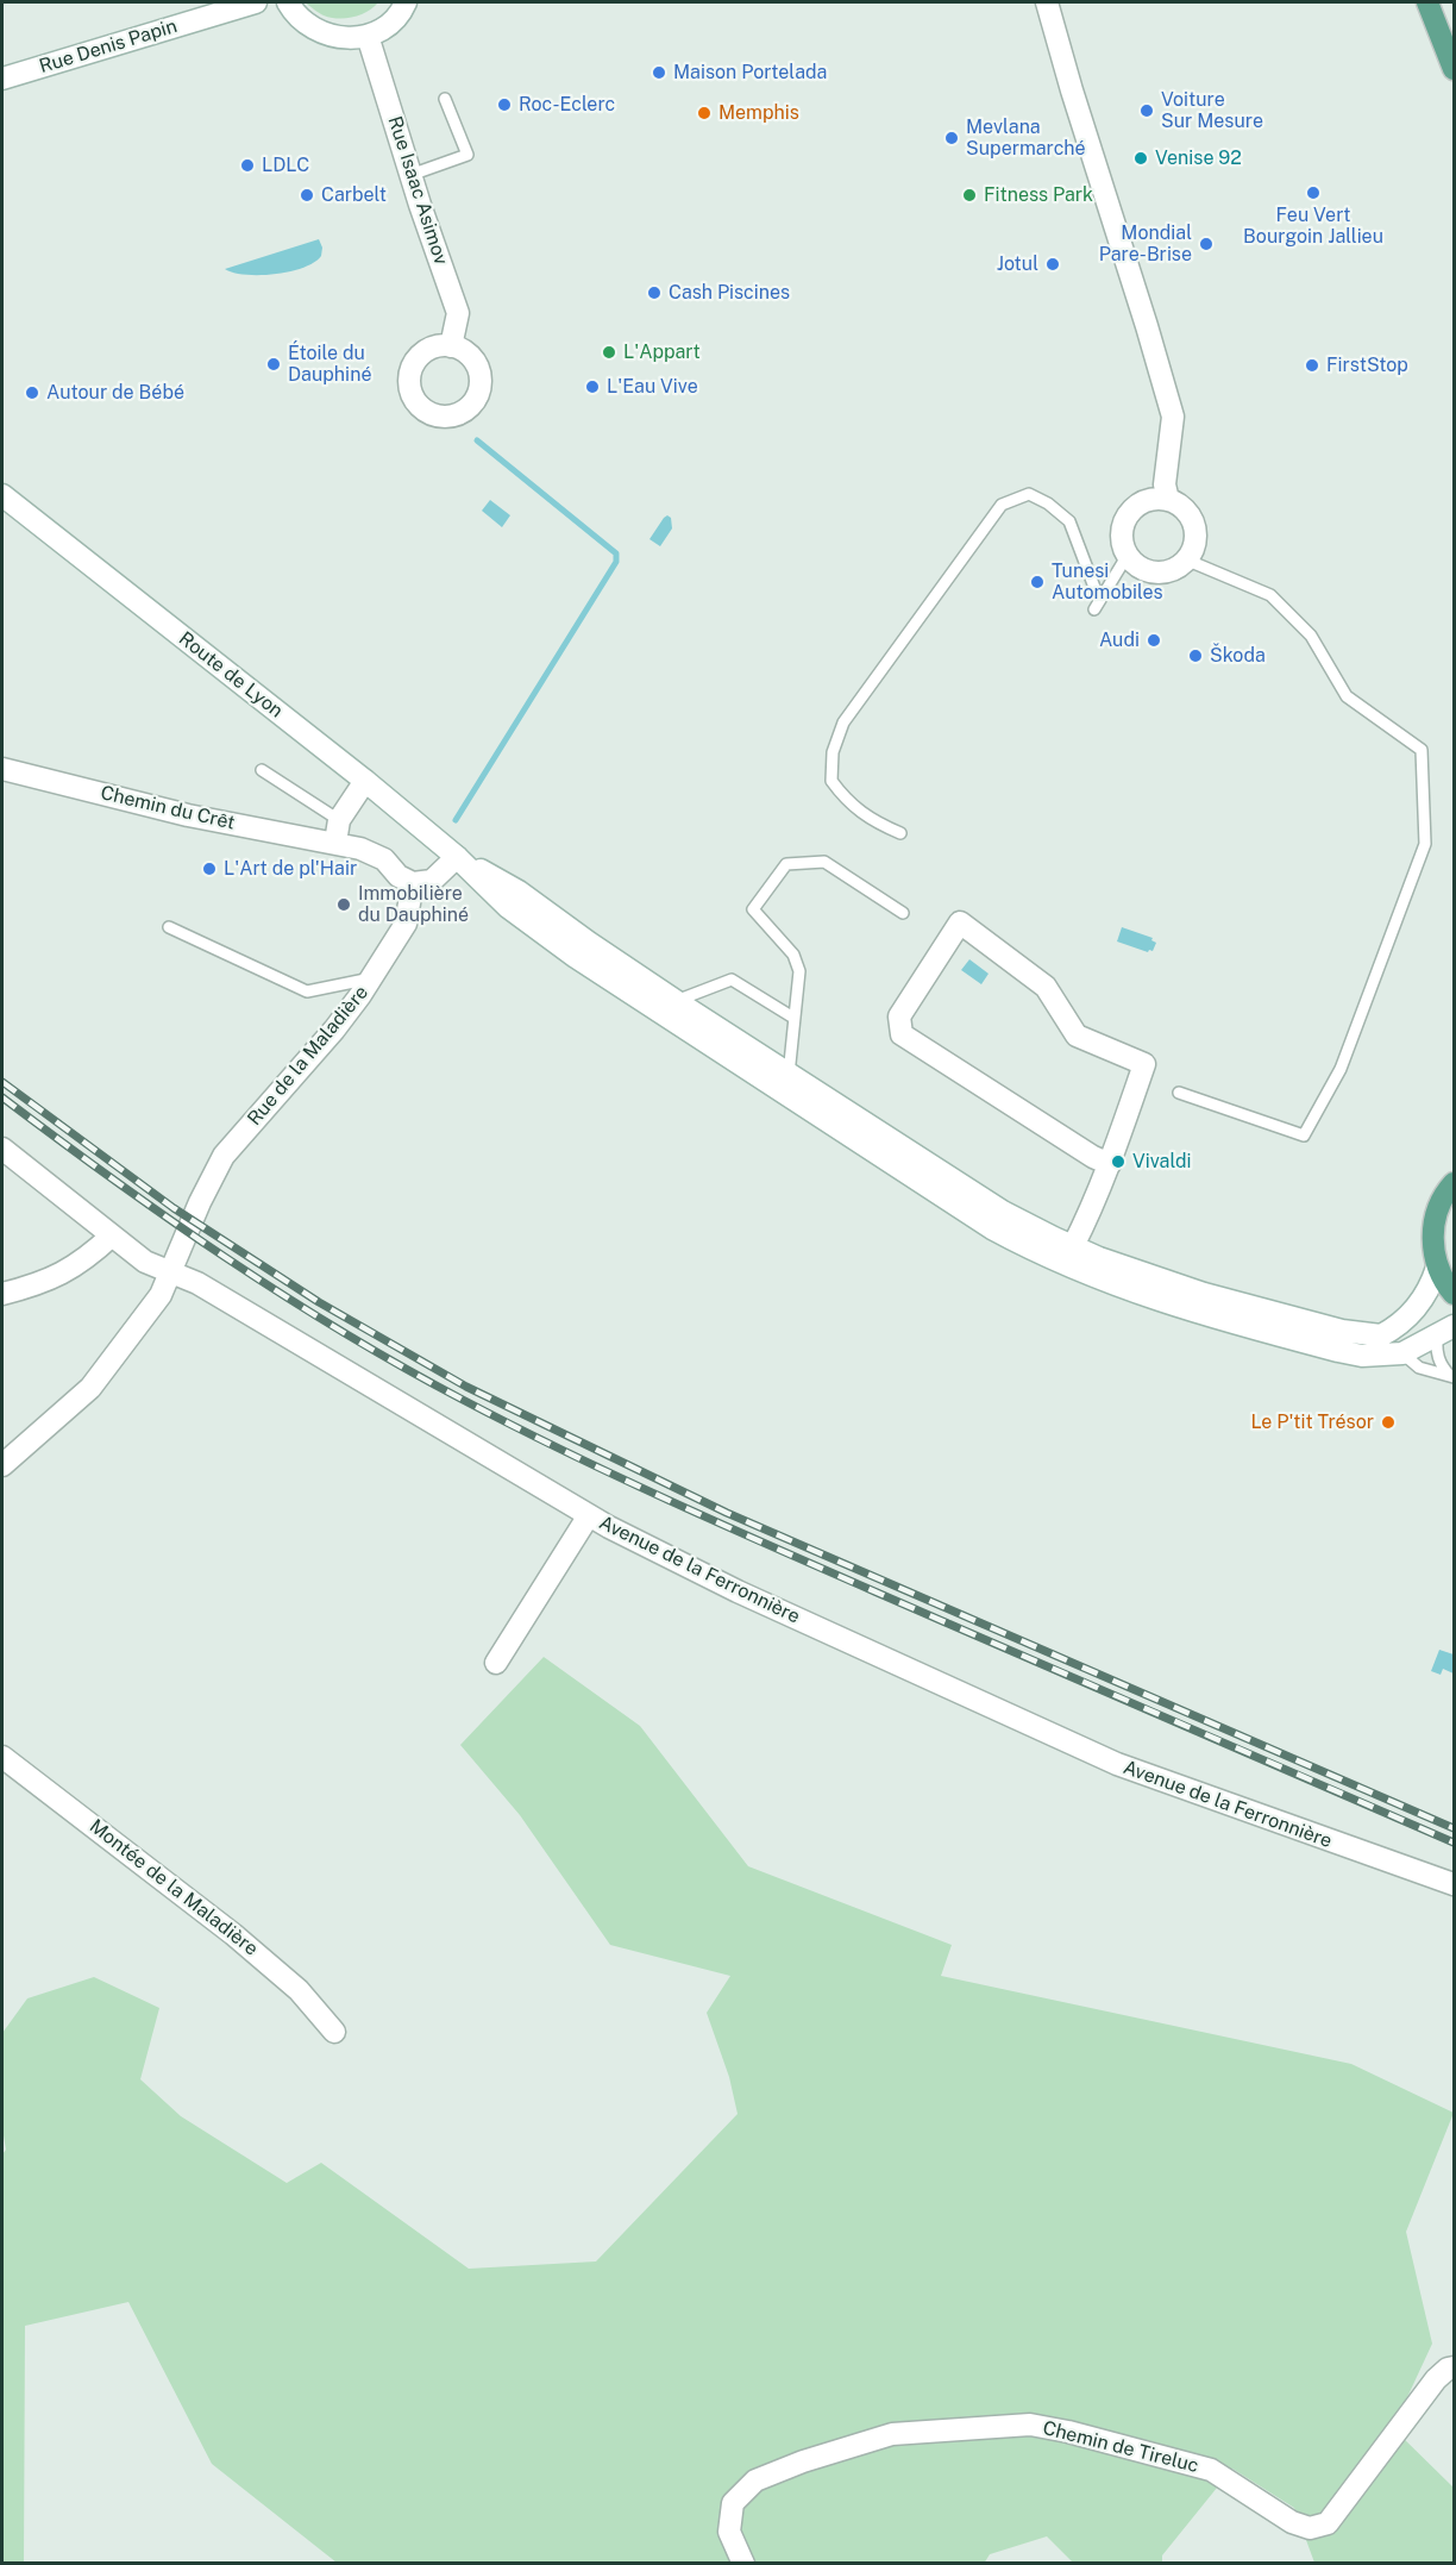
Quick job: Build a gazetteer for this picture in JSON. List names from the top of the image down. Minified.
{"streets":{"street":["Rue Denis Papin","Rue Isaac Asimov","Route de Lyon","Chemin du Crêt","Rue de la Maladière","Avenue de la Ferronnière","Montée de la Maladière","Chemin de Tireluc"]},"crossings":[["Chemin du Crêt","Rue de la Maladière"],["Rue de la Maladière","Avenue de la Ferronnière"]],"places":["Maison Portelada","Roc-Eclerc","Voiture Sur Mesure","Memphis","Mevlana Supermarché","Venise 92","LDLC","Feu Vert Bourgoin Jallieu","Carbelt","Fitness Park","Mondial Pare-Brise","Jotul","Cash Piscines","L'Appart","Étoile du Dauphiné","FirstStop","L'Eau Vive","Autour de Bébé","Tunesi Automobiles","Audi","Škoda","L'Art de pl'Hair","Immobilière du Dauphiné","Vivaldi","Le P'tit Trésor"]}
